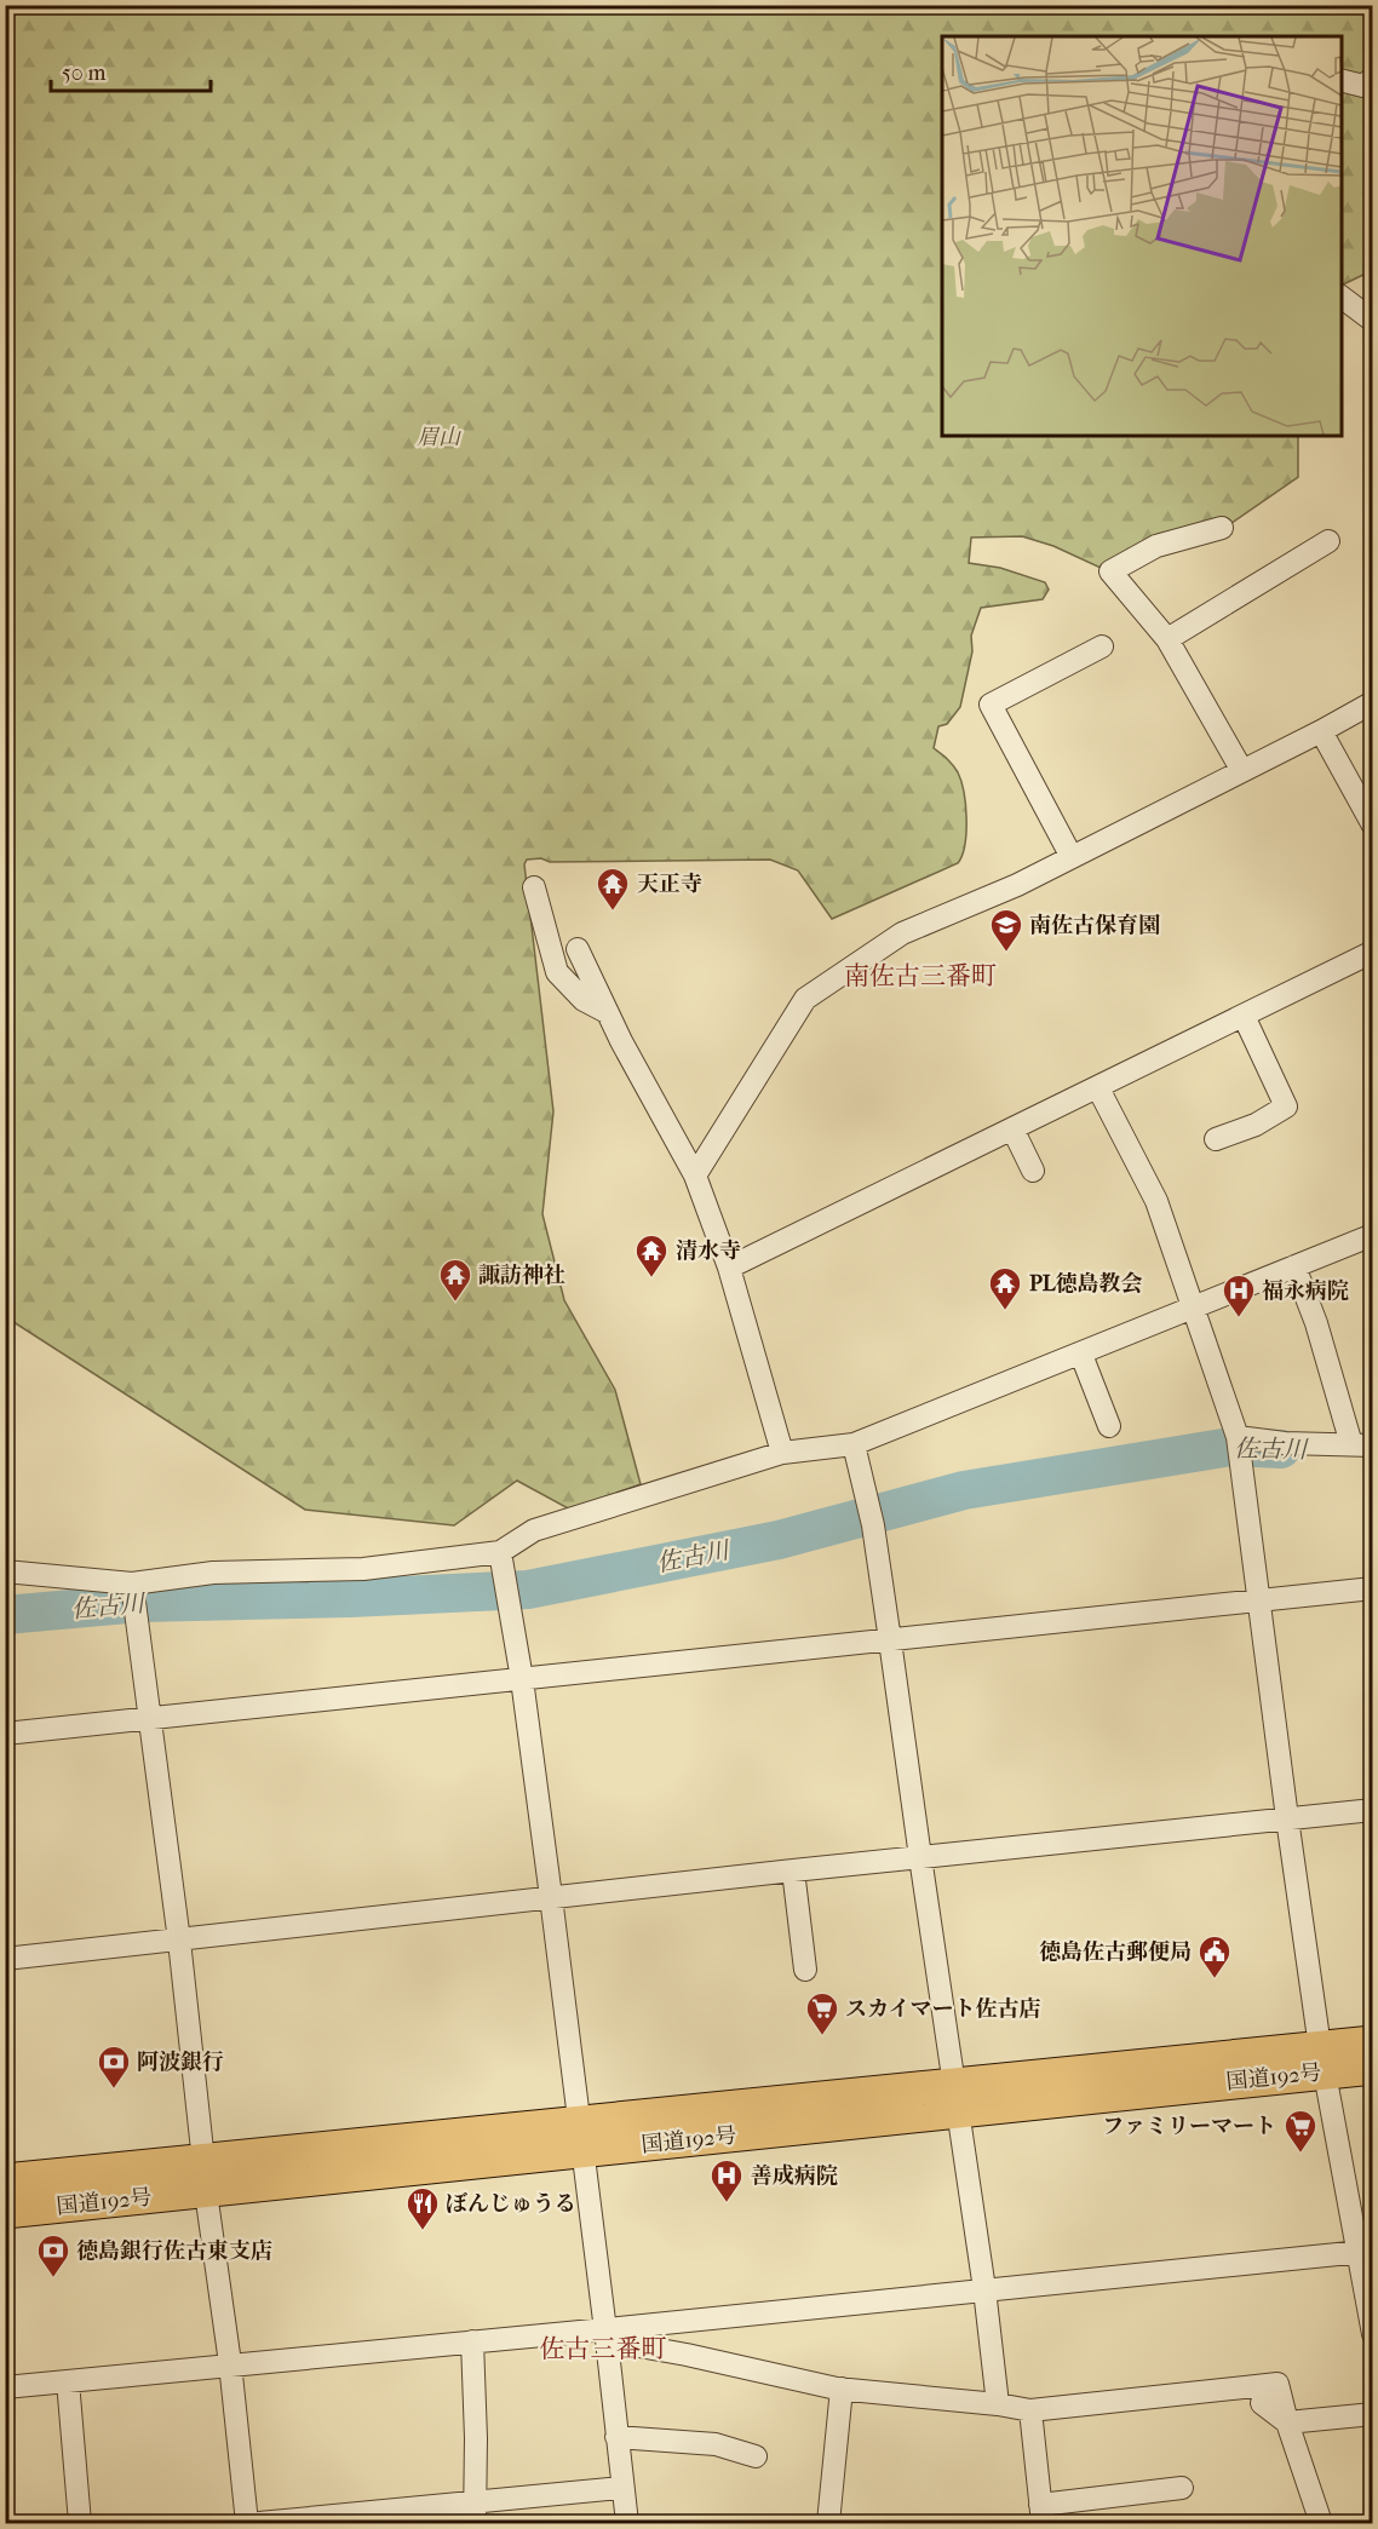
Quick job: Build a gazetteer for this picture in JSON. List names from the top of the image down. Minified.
{"streets":{"highway":["国道192号"]},"districts":["南佐古三番町","佐古三番町"],"water":["佐古川"],"parks":["眉山"],"places":{"temple":["天正寺","清水寺","諏訪神社","PL徳島教会"],"school or university":["南佐古保育園"],"hospital":["福永病院","善成病院"],"public building":["徳島佐古郵便局"],"supermarket":["スカイマート佐古店","ファミリーマート"],"bank":["阿波銀行","徳島銀行佐古東支店"],"restaurant":["ぼんじゅうる"]},"scale_bar":"50 m"}
